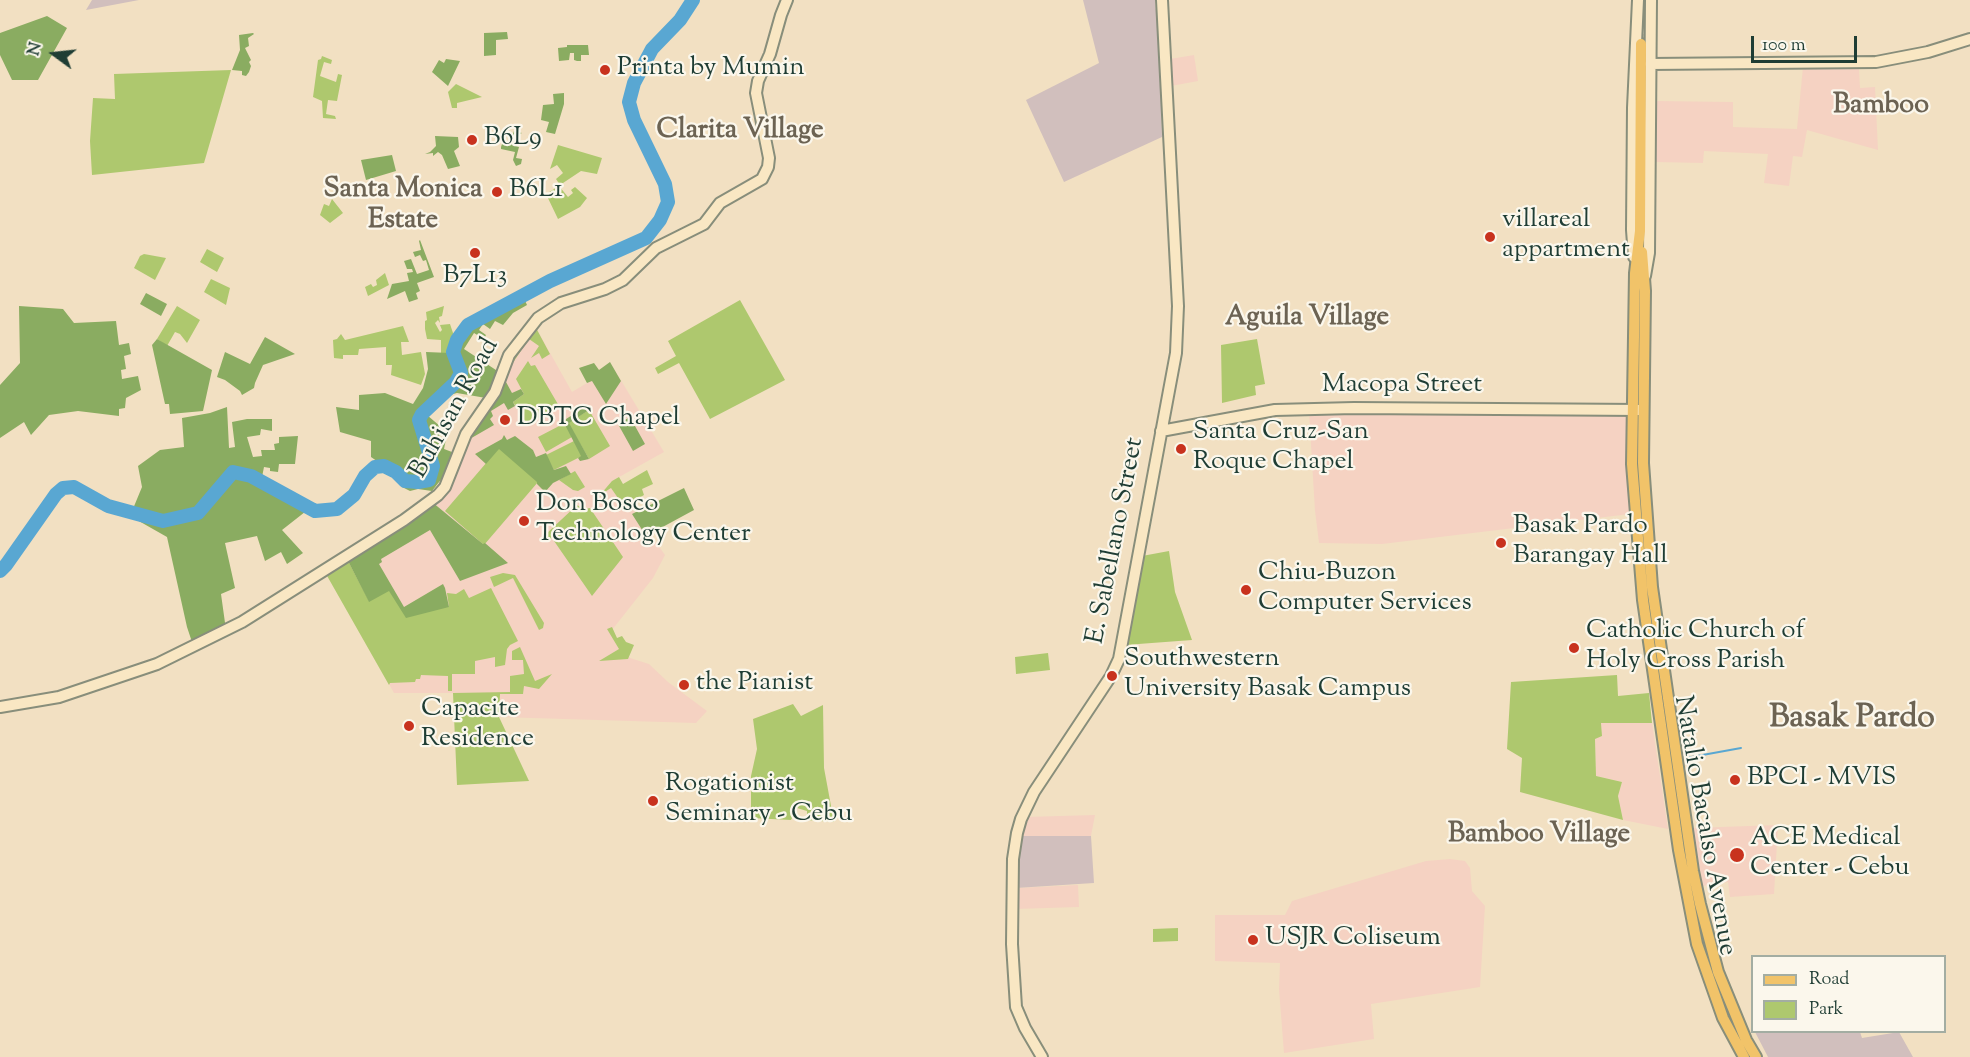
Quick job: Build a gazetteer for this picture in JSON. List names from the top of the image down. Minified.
{"streets":{"main road":["Natalio Bacalso Avenue"],"street":["Macopa Street","Buhisan Road","E. Sabellano Street"]},"crossings":[["Macopa Street","E. Sabellano Street"],["Macopa Street","Natalio Bacalso Avenue"]],"districts":["Bamboo","Clarita Village","Santa Monica Estate","Aguila Village","Basak Pardo","Bamboo Village"],"places":["Printa by Mumin","B6L9","B6L1","villareal appartment","B7L13","DBTC Chapel","Santa Cruz-San Roque Chapel","Don Bosco Technology Center","Basak Pardo Barangay Hall","Chiu-Buzon Computer Services","Catholic Church of Holy Cross Parish","Southwestern University Basak Campus","the Pianist","Capacite Residence","BPCI - MVIS","Rogationist Seminary - Cebu","ACE Medical Center - Cebu","USJR Coliseum"],"legend":["Road","Park"],"scale_bar":"100 m","north":"left"}
